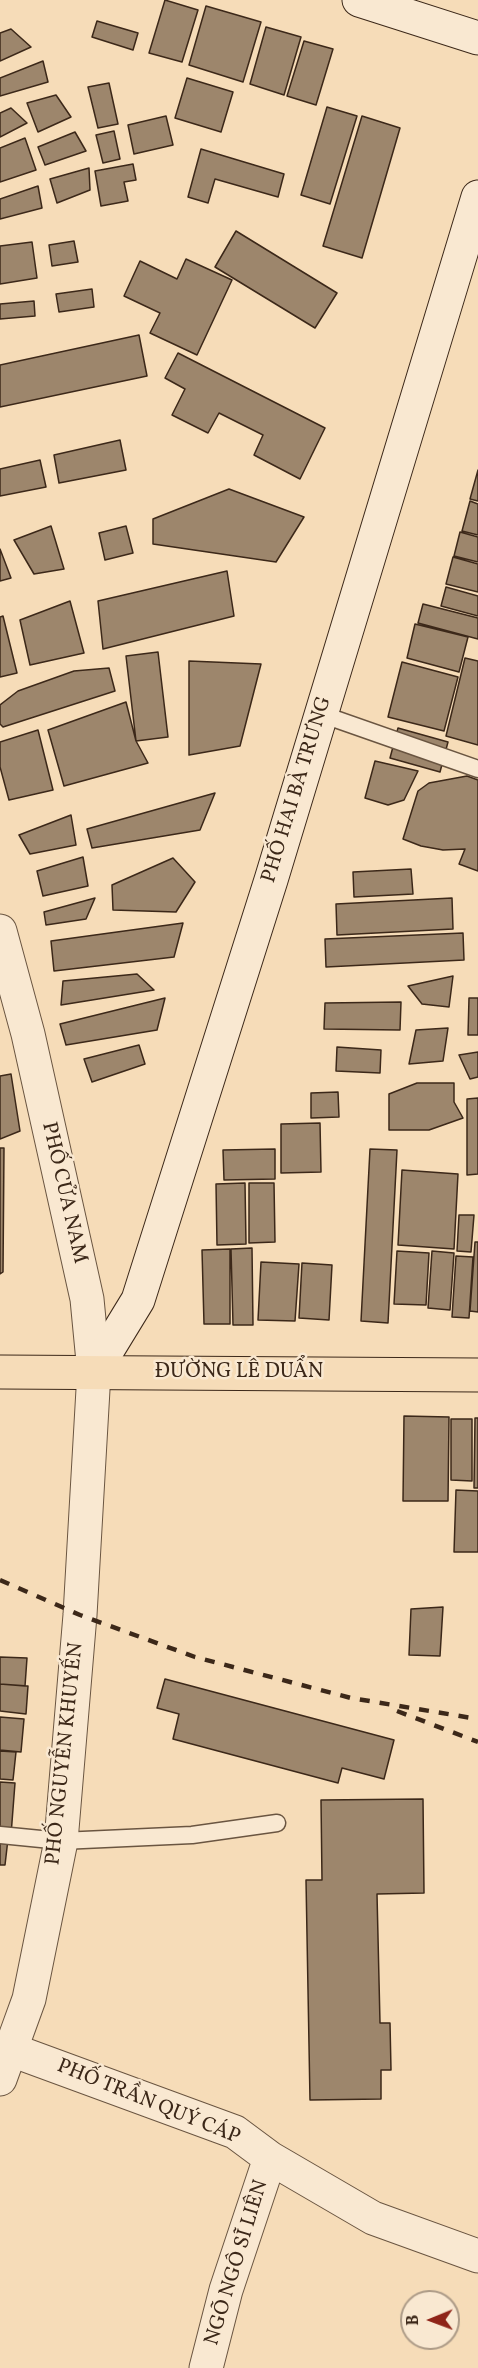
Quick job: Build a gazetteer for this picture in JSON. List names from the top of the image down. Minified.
{"streets":{"main road":["ĐƯỜNG LÊ DUẨN"],"street":["PHỐ HAI BÀ TRƯNG","PHỐ CỬA NAM","PHỐ NGUYỄN KHUYẾN","PHỐ TRẦN QUÝ CÁP","NGÕ NGÔ SĨ LIÊN"]},"crossings":[["PHỐ HAI BÀ TRƯNG","PHỐ CỬA NAM"],["PHỐ HAI BÀ TRƯNG","ĐƯỜNG LÊ DUẨN"],["PHỐ CỬA NAM","ĐƯỜNG LÊ DUẨN"],["PHỐ CỬA NAM","PHỐ NGUYỄN KHUYẾN"],["PHỐ NGUYỄN KHUYẾN","PHỐ TRẦN QUÝ CÁP"],["PHỐ TRẦN QUÝ CÁP","NGÕ NGÔ SĨ LIÊN"]],"north":"left"}
